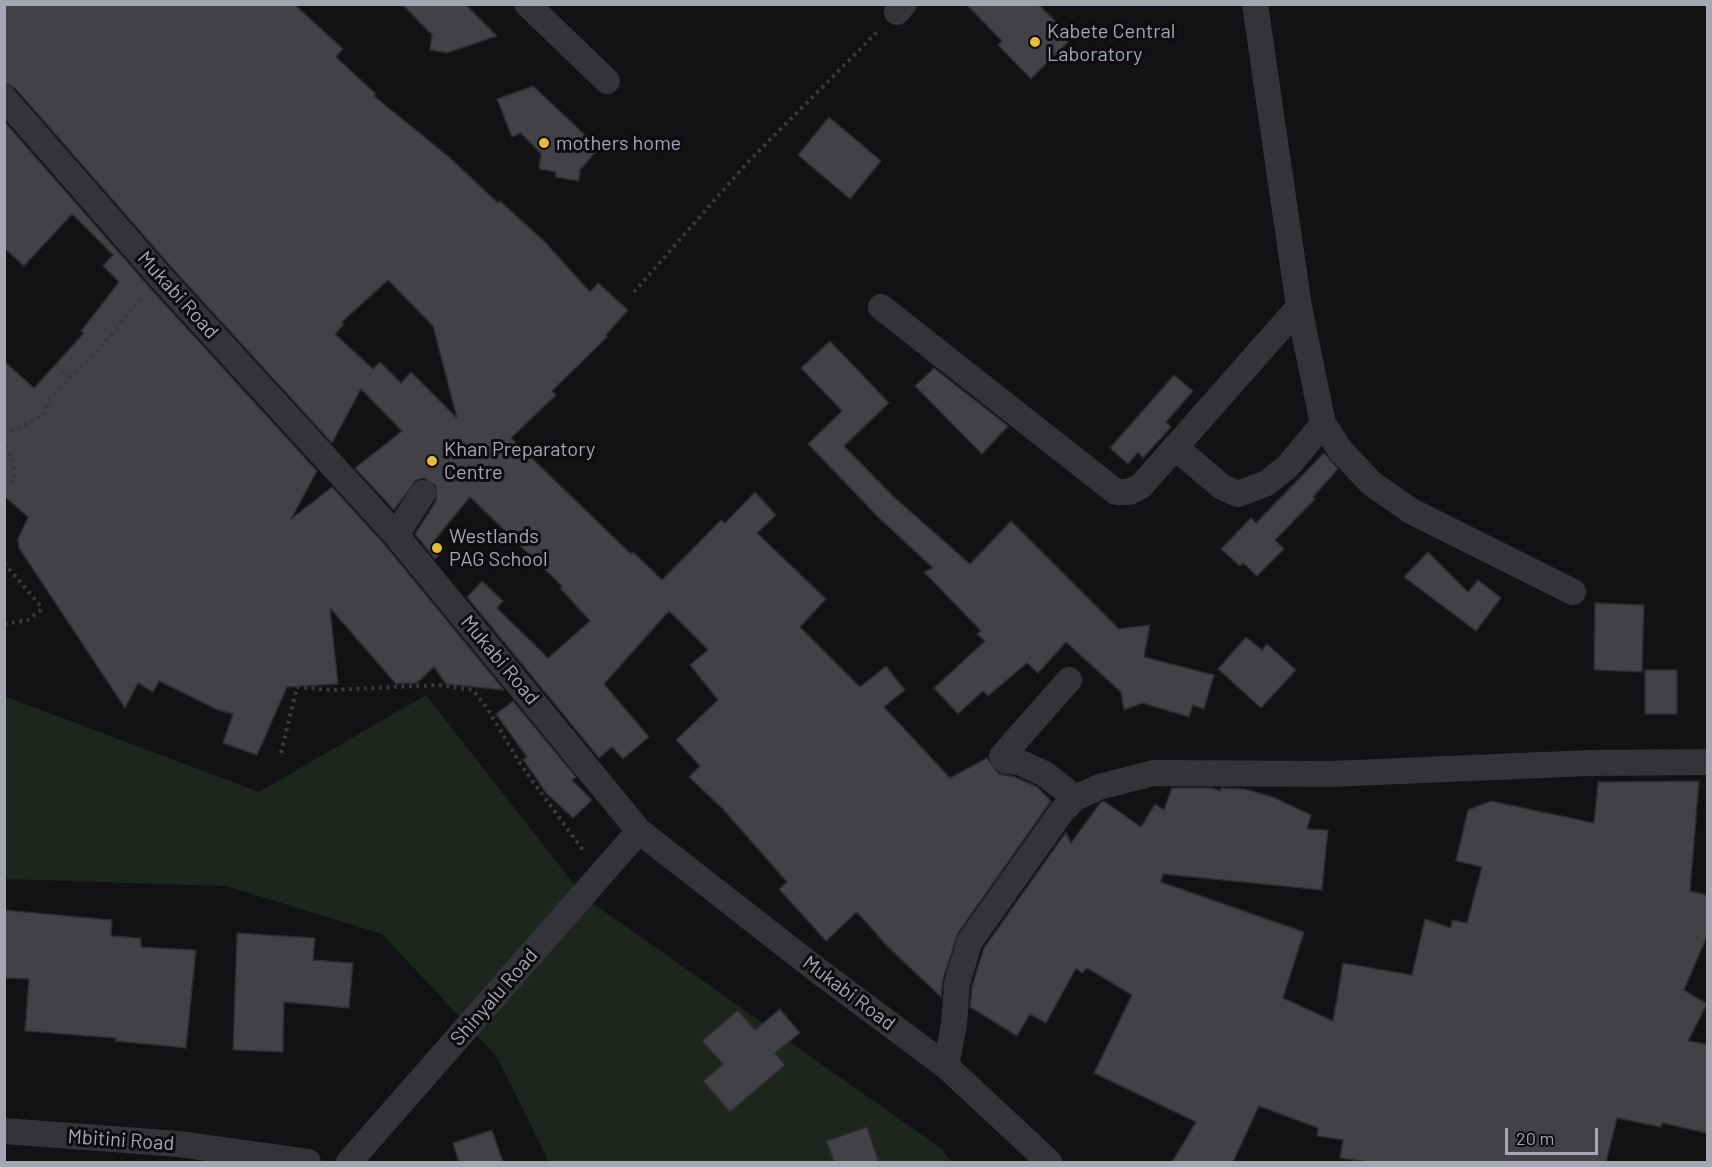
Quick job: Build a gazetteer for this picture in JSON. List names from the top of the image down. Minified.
{"streets":{"street":["Mukabi Road","Shinyalu Road","Mbitini Road"]},"crossings":[["Mukabi Road","Shinyalu Road"]],"places":["Kabete Central Laboratory","mothers home","Khan Preparatory Centre","Westlands PAG School"],"scale_bar":"20 m"}
